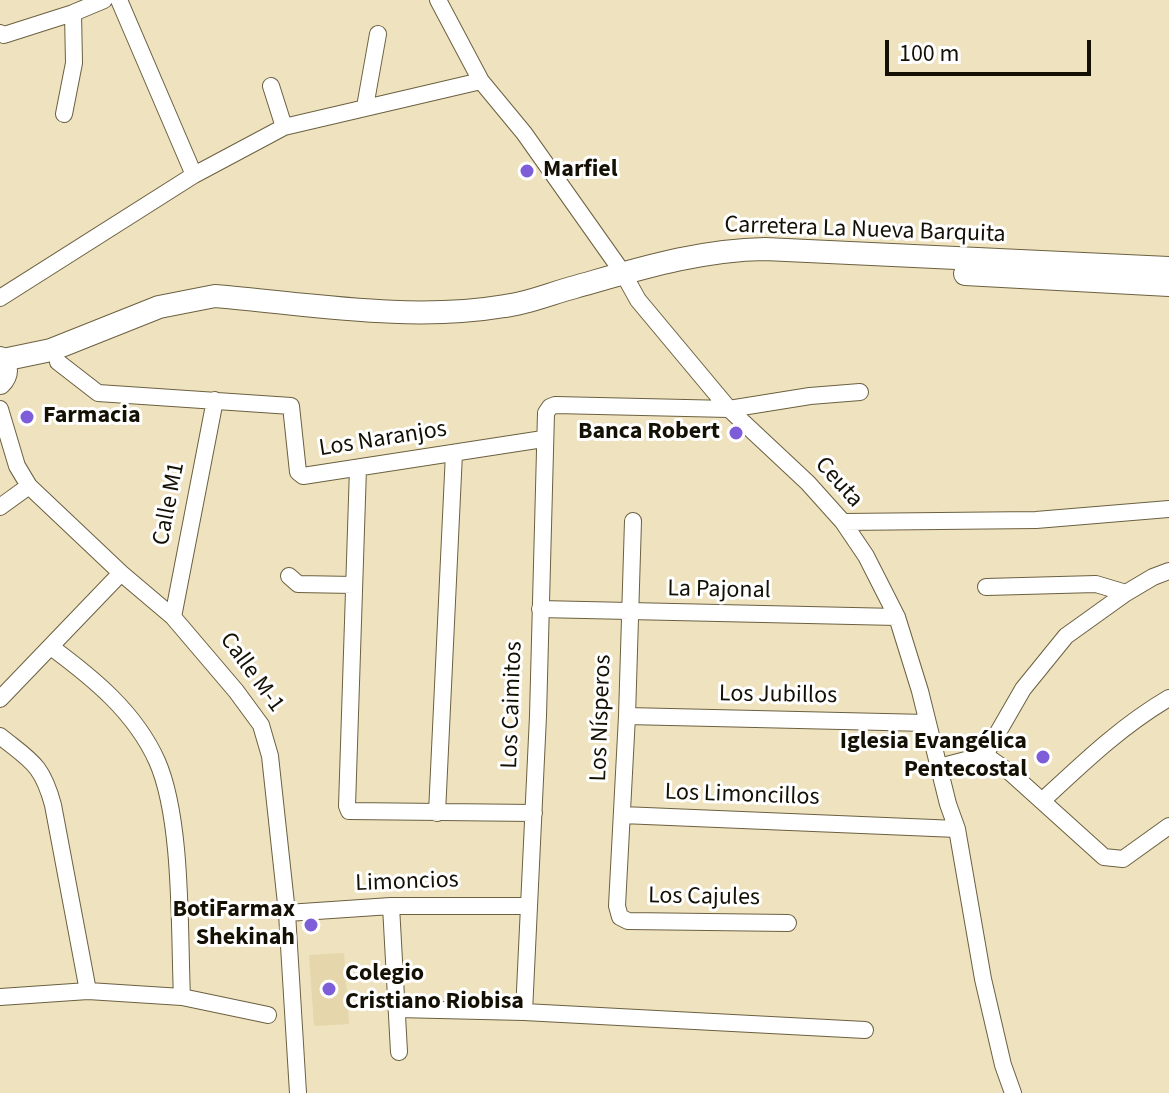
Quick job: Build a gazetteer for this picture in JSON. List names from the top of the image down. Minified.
{"streets":{"street":["Carretera La Nueva Barquita","Los Naranjos","Ceuta","Calle M1","La Pajonal","Calle M-1","Los Jubillos","Los Caimitos","Los Nísperos","Los Limoncillos","Limoncios","Los Cajules"]},"crossings":[["Carretera La Nueva Barquita","Ceuta"],["Los Naranjos","Calle M1"],["Los Naranjos","Los Caimitos"],["Ceuta","La Pajonal"],["Ceuta","Los Jubillos"],["Ceuta","Los Caimitos"],["Ceuta","Los Limoncillos"],["Calle M1","Calle M-1"],["La Pajonal","Los Caimitos"],["La Pajonal","Los Nísperos"],["Calle M-1","Limoncios"],["Los Jubillos","Los Nísperos"],["Los Caimitos","Limoncios"],["Los Nísperos","Los Limoncillos"],["Los Nísperos","Los Cajules"]],"places":["Marfiel","Farmacia","Banca Robert","Iglesia Evangélica Pentecostal","BotiFarmax Shekinah","Colegio Cristiano Riobisa"],"scale_bar":"100 m"}
